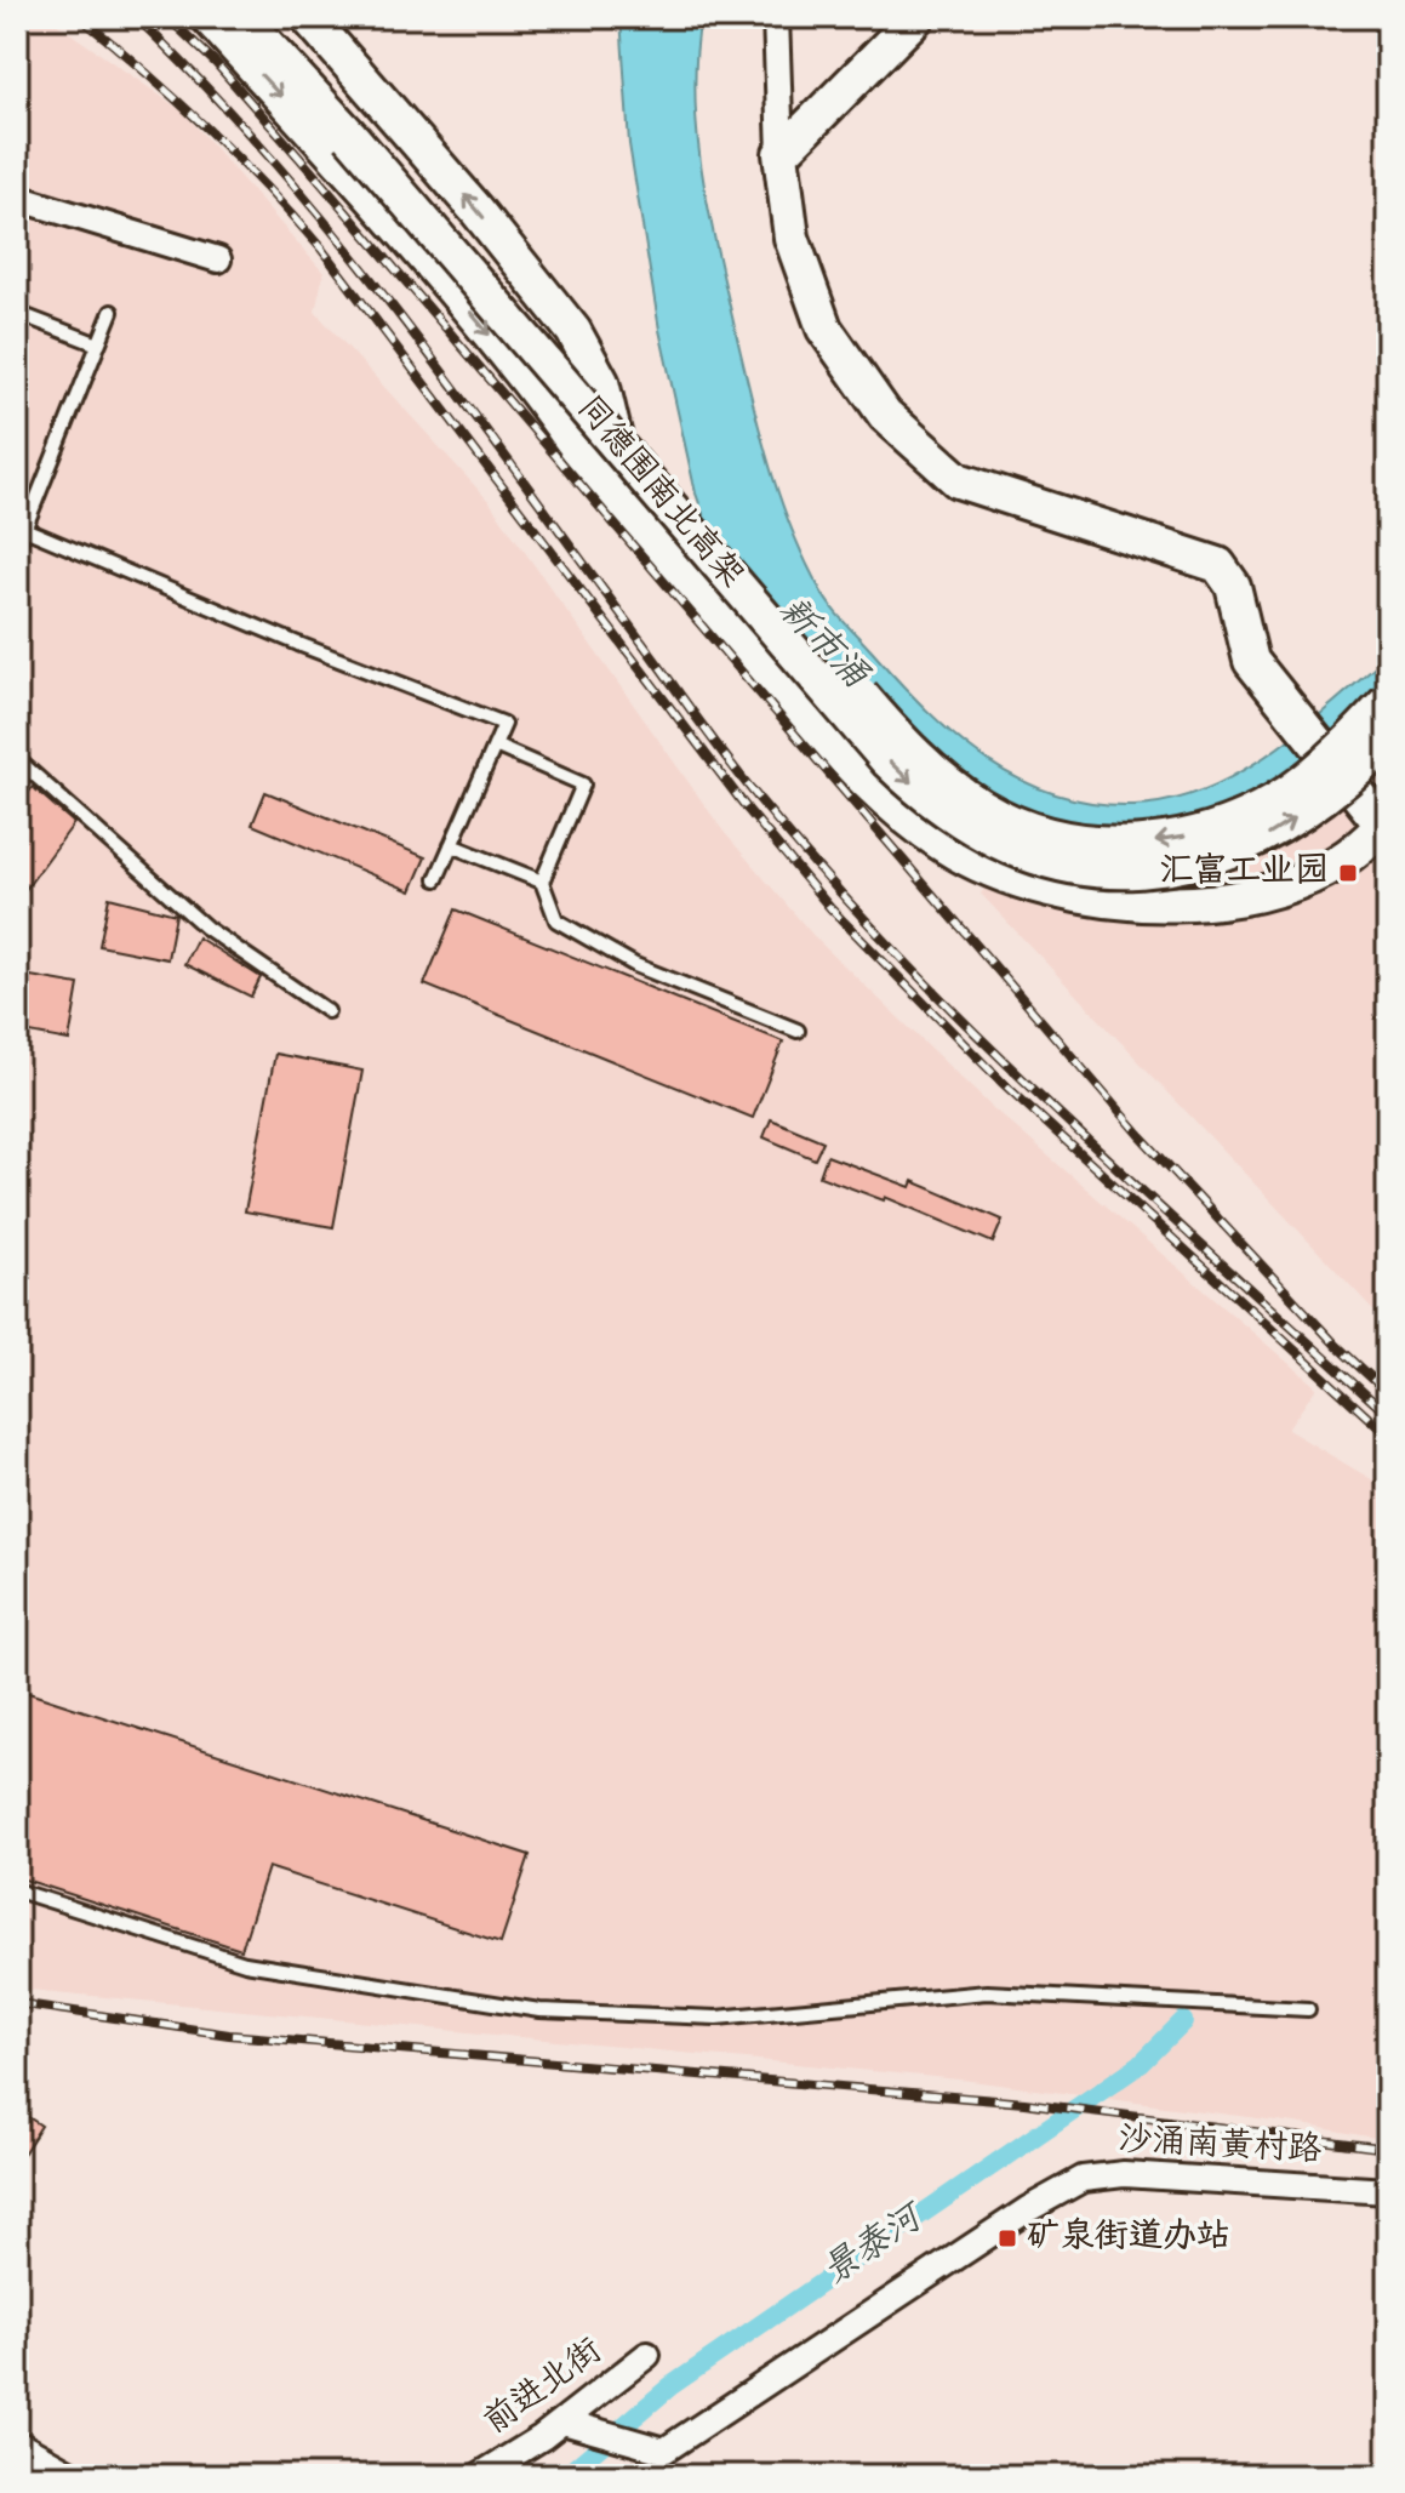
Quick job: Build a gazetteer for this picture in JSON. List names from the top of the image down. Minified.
{"streets":{"street":["同德围南北高架","沙涌南黄村路","前进北街"]},"crossings":[["沙涌南黄村路","前进北街"]],"water":["新市涌","景泰河"],"places":{"transit":["汇富工业园","矿泉街道办站"]}}
